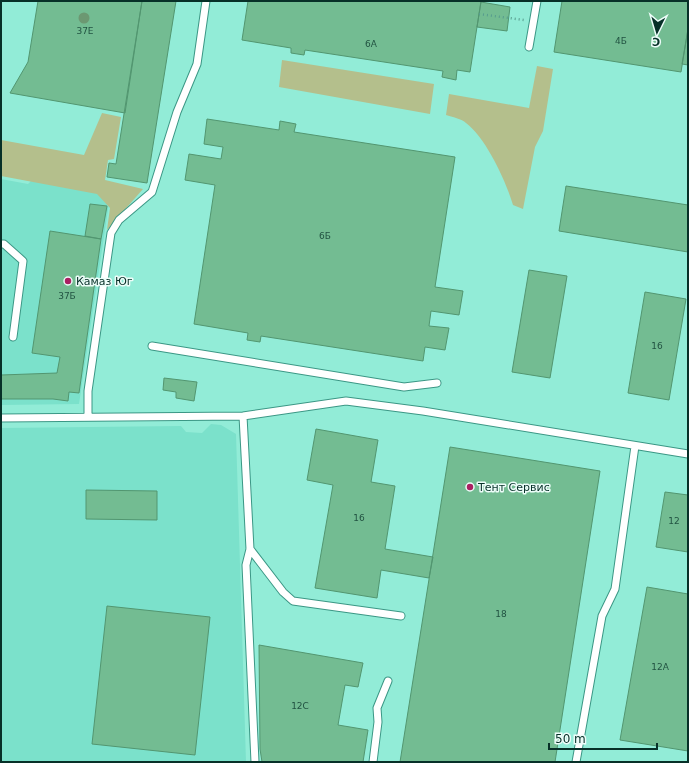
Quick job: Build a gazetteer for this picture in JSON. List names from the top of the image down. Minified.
{"places":["Камаз Юг","Тент Сервис"],"house_numbers":["37Е","4Б","6А","6Б","37Б","16","16","12","18","12А","12С"],"scale_bar":"50 m","north":"bottom"}
